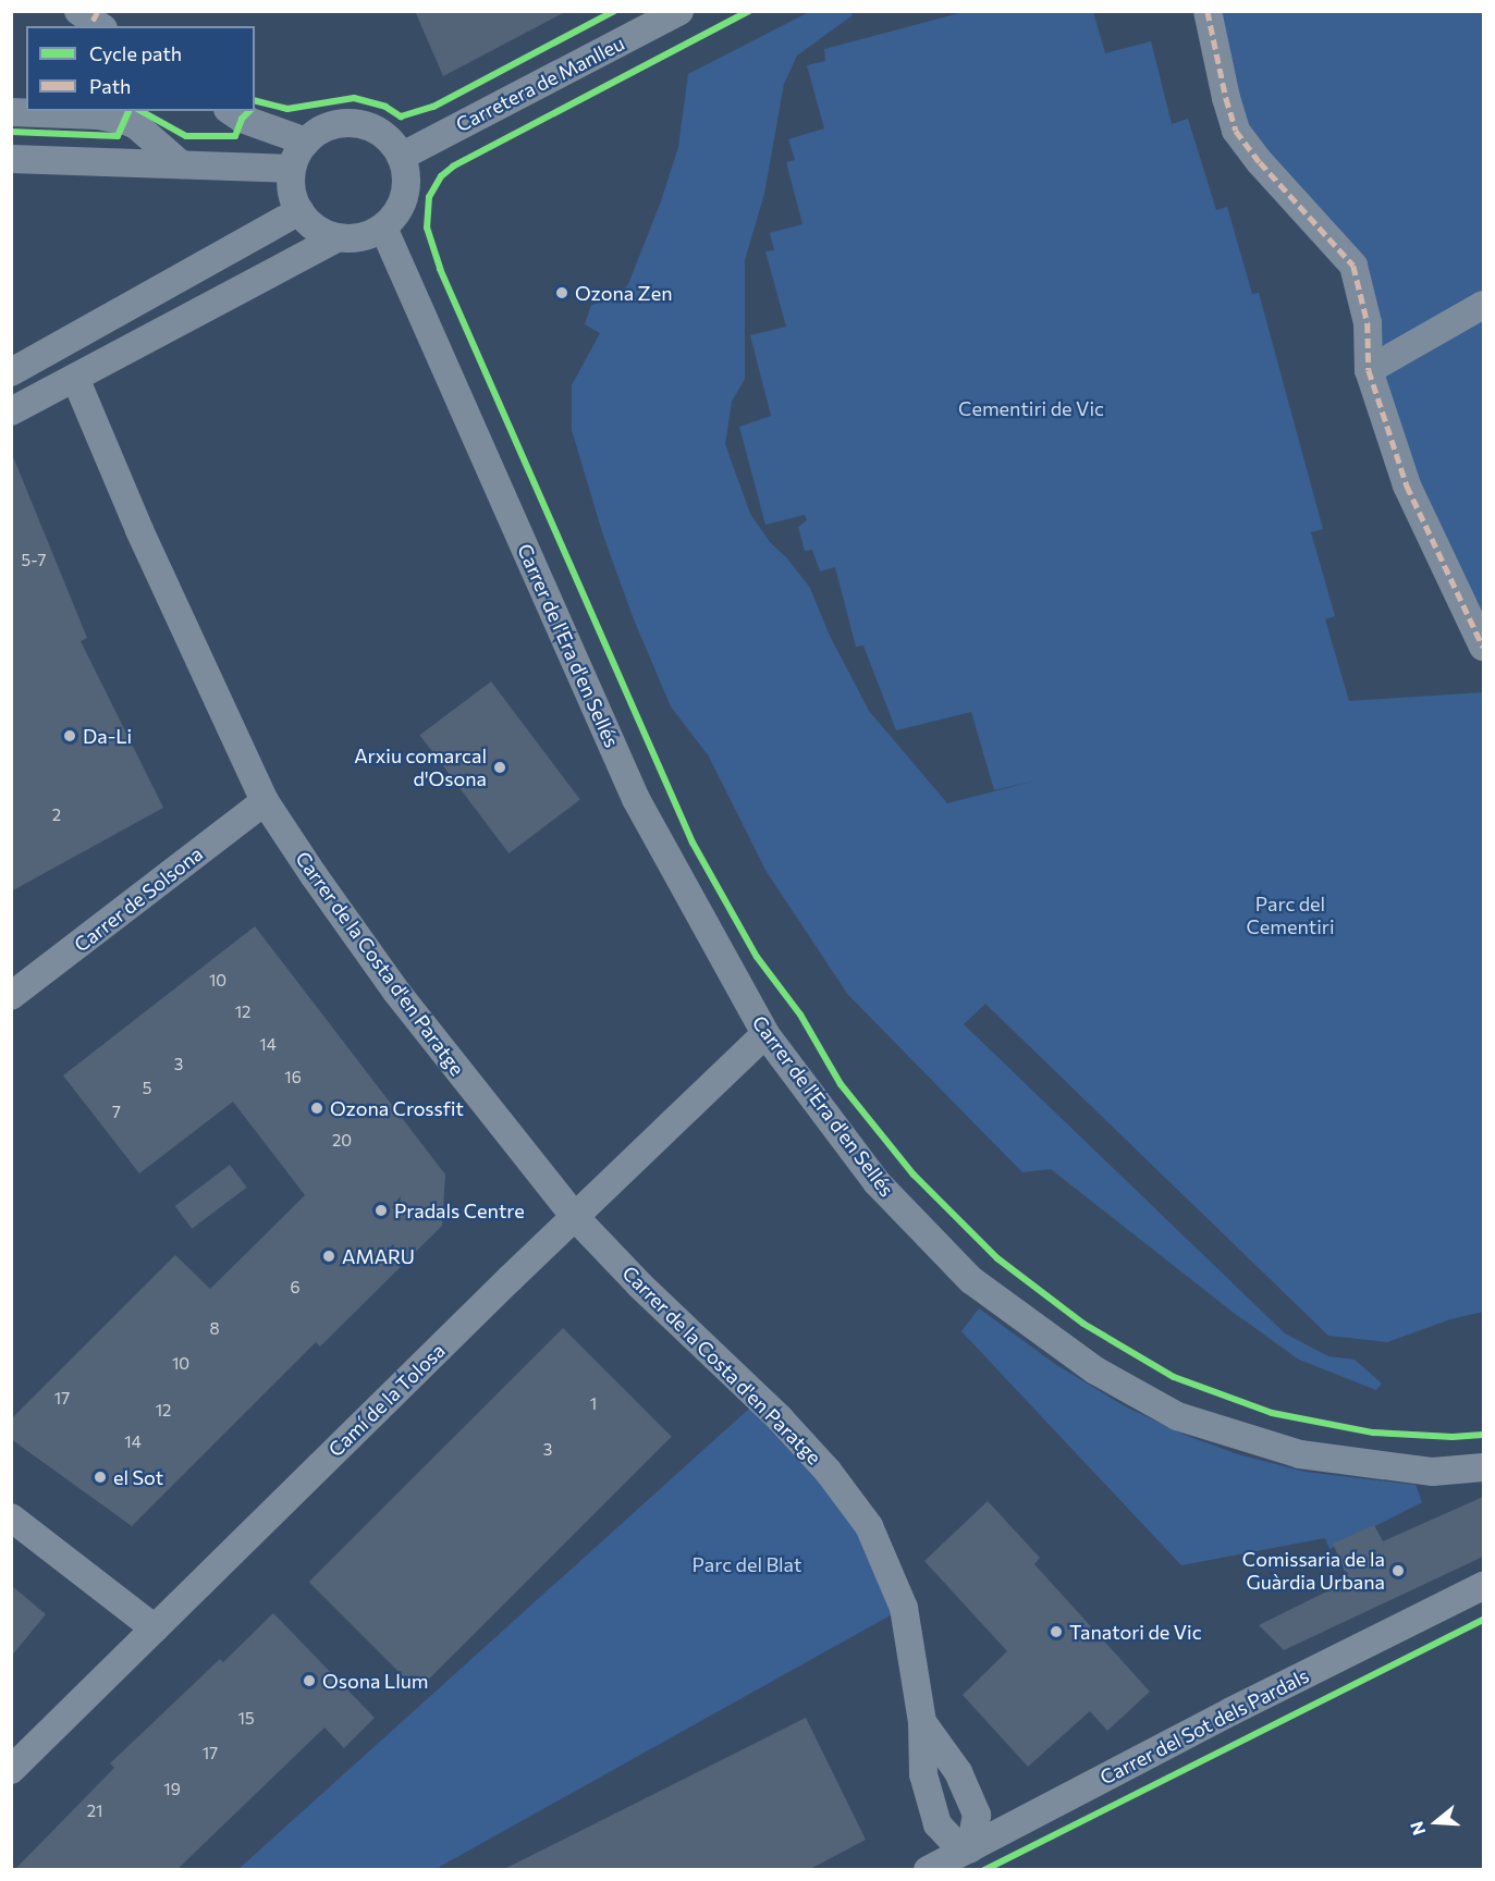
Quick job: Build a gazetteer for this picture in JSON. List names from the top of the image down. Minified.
{"streets":{"street":["Carretera de Manlleu","Carrer de l'Era d'en Sellés","Carrer de Solsona","Carrer de la Costa d'en Paratge","Camí de la Tolosa","Carrer del Sot dels Pardals"]},"crossings":[["Carretera de Manlleu","Carrer de l'Era d'en Sellés"],["Carrer de l'Era d'en Sellés","Camí de la Tolosa"],["Carrer de Solsona","Carrer de la Costa d'en Paratge"],["Carrer de la Costa d'en Paratge","Camí de la Tolosa"],["Carrer de la Costa d'en Paratge","Carrer del Sot dels Pardals"]],"parks":["Cementiri de Vic","Parc del Cementiri","Parc del Blat"],"places":["Ozona Zen","Da-Li","Arxiu comarcal d'Osona","Ozona Crossfit","Pradals Centre","AMARU","el Sot","Comissaria de la Guàrdia Urbana","Tanatori de Vic","Osona Llum"],"house_numbers":["5-7","2","10","12","14","3","16","5","7","20","6","8","10","17","1","12","14","3","15","17","19","21"],"legend":["Cycle path","Path"],"north":"left"}
